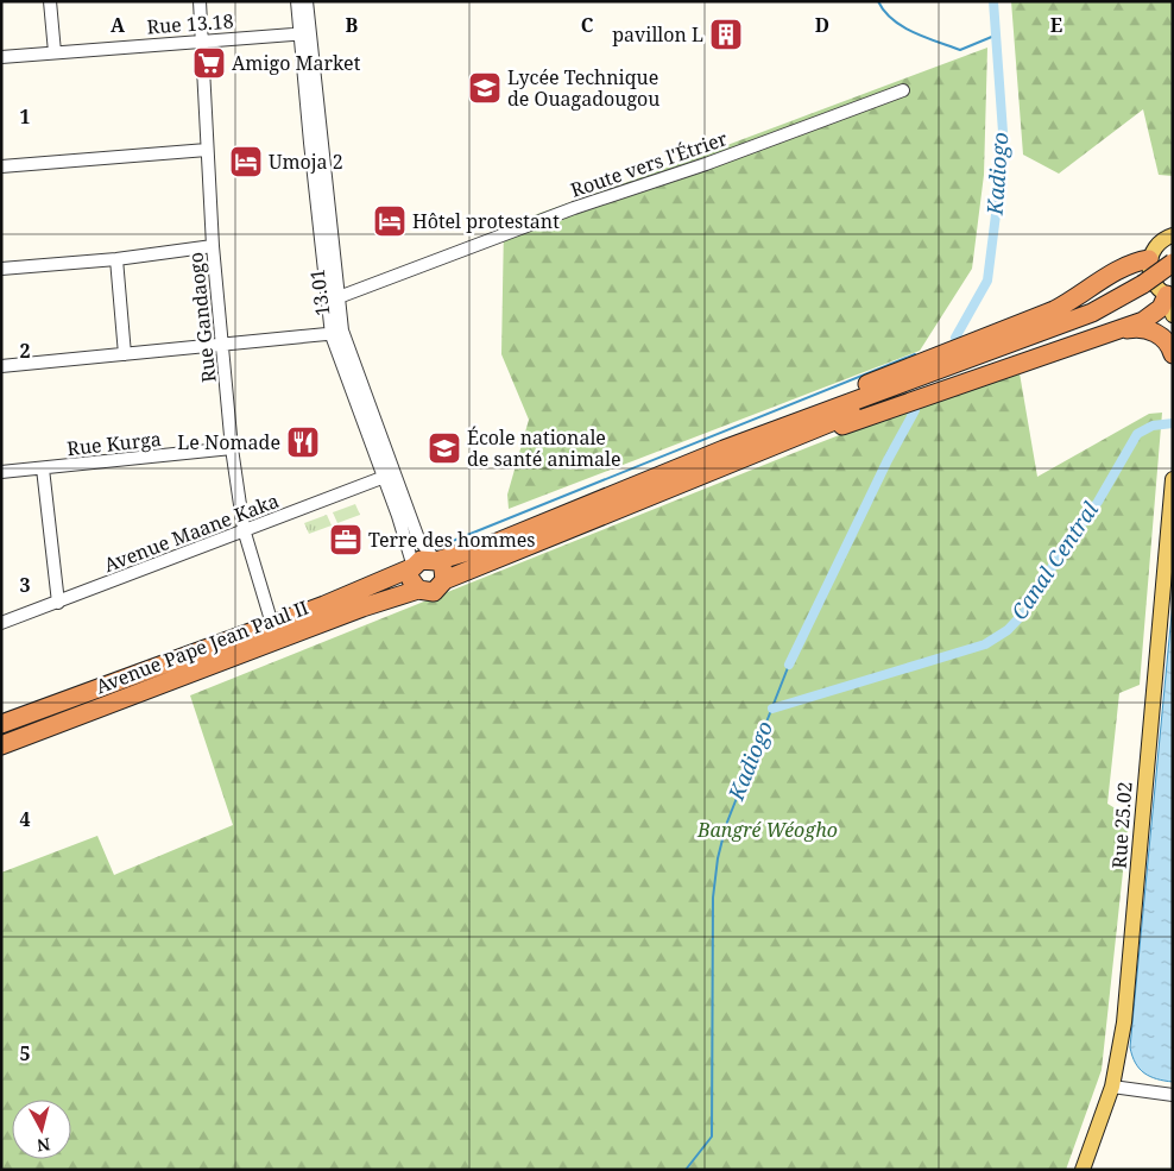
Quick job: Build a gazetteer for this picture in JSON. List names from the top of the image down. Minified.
{"streets":{"highway":["Avenue Pape Jean Paul II"],"main road":["Rue 25.02"],"street":["Rue 13.18","Route vers l'Étrier","13.01","Rue Gandaogo","Rue Kurga","Avenue Maane Kaka"]},"crossings":[["Rue 13.18","13.01"],["Rue 13.18","Rue Gandaogo"],["Route vers l'Étrier","13.01"],["13.01","Avenue Maane Kaka"],["13.01","Avenue Pape Jean Paul II"],["Rue Gandaogo","Rue Kurga"],["Rue Gandaogo","Avenue Maane Kaka"],["Rue Gandaogo","Avenue Pape Jean Paul II"]],"water":["Kadiogo","Canal Central"],"parks":["Bangré Wéogho"],"places":{"building":["pavillon L"],"supermarket":["Amigo Market"],"school or university":["Lycée Technique de Ouagadougou","École nationale de santé animale"],"hotel":["Umoja 2","Hôtel protestant"],"restaurant":["Le Nomade"],"office":["Terre des hommes"]},"north":"bottom","grid":{"columns":["A","B","C","D","E"],"rows":["1","2","3","4","5"]}}
